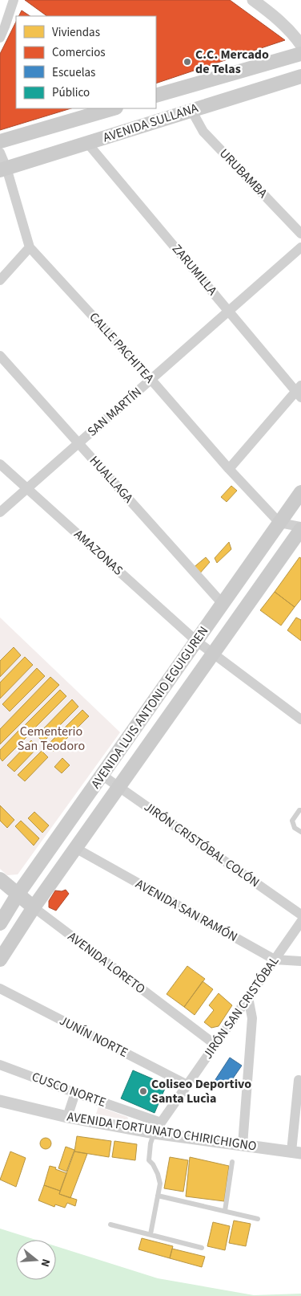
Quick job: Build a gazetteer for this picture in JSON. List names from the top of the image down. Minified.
{"streets":{"main road":["AVENIDA SULLANA","AVENIDA LUIS ANTONIO EGUIGUREN","AVENIDA LORETO"],"street":["URUBAMBA","ZARUMILLA","CALLE PACHITEA","SAN MARTÍN","HUALLAGA","AMAZONAS","JIRÓN CRISTÓBAL COLÓN","AVENIDA SAN RAMÓN","JIRÓN SAN CRISTÓBAL","JUNÍN NORTE","CUSCO NORTE","AVENIDA FORTUNATO CHIRICHIGNO"]},"crossings":[["AVENIDA SULLANA","URUBAMBA"],["AVENIDA SULLANA","ZARUMILLA"],["AVENIDA SULLANA","CALLE PACHITEA"],["ZARUMILLA","SAN MARTÍN"],["CALLE PACHITEA","SAN MARTÍN"],["CALLE PACHITEA","AVENIDA LUIS ANTONIO EGUIGUREN"],["SAN MARTÍN","HUALLAGA"],["SAN MARTÍN","AMAZONAS"],["HUALLAGA","AVENIDA LUIS ANTONIO EGUIGUREN"],["AMAZONAS","AVENIDA LUIS ANTONIO EGUIGUREN"],["AVENIDA LUIS ANTONIO EGUIGUREN","JIRÓN CRISTÓBAL COLÓN"],["AVENIDA LUIS ANTONIO EGUIGUREN","AVENIDA SAN RAMÓN"],["AVENIDA LUIS ANTONIO EGUIGUREN","AVENIDA LORETO"],["AVENIDA SAN RAMÓN","JIRÓN SAN CRISTÓBAL"],["AVENIDA LORETO","JIRÓN SAN CRISTÓBAL"],["JIRÓN SAN CRISTÓBAL","JUNÍN NORTE"],["JIRÓN SAN CRISTÓBAL","CUSCO NORTE"],["JIRÓN SAN CRISTÓBAL","AVENIDA FORTUNATO CHIRICHIGNO"]],"parks":["Cementerio San Teodoro"],"places":["C.C. Mercado de Telas","Coliseo Deportivo Santa Lucìa"],"legend":["Viviendas","Comercios","Escuelas","Público"],"north":"right"}
